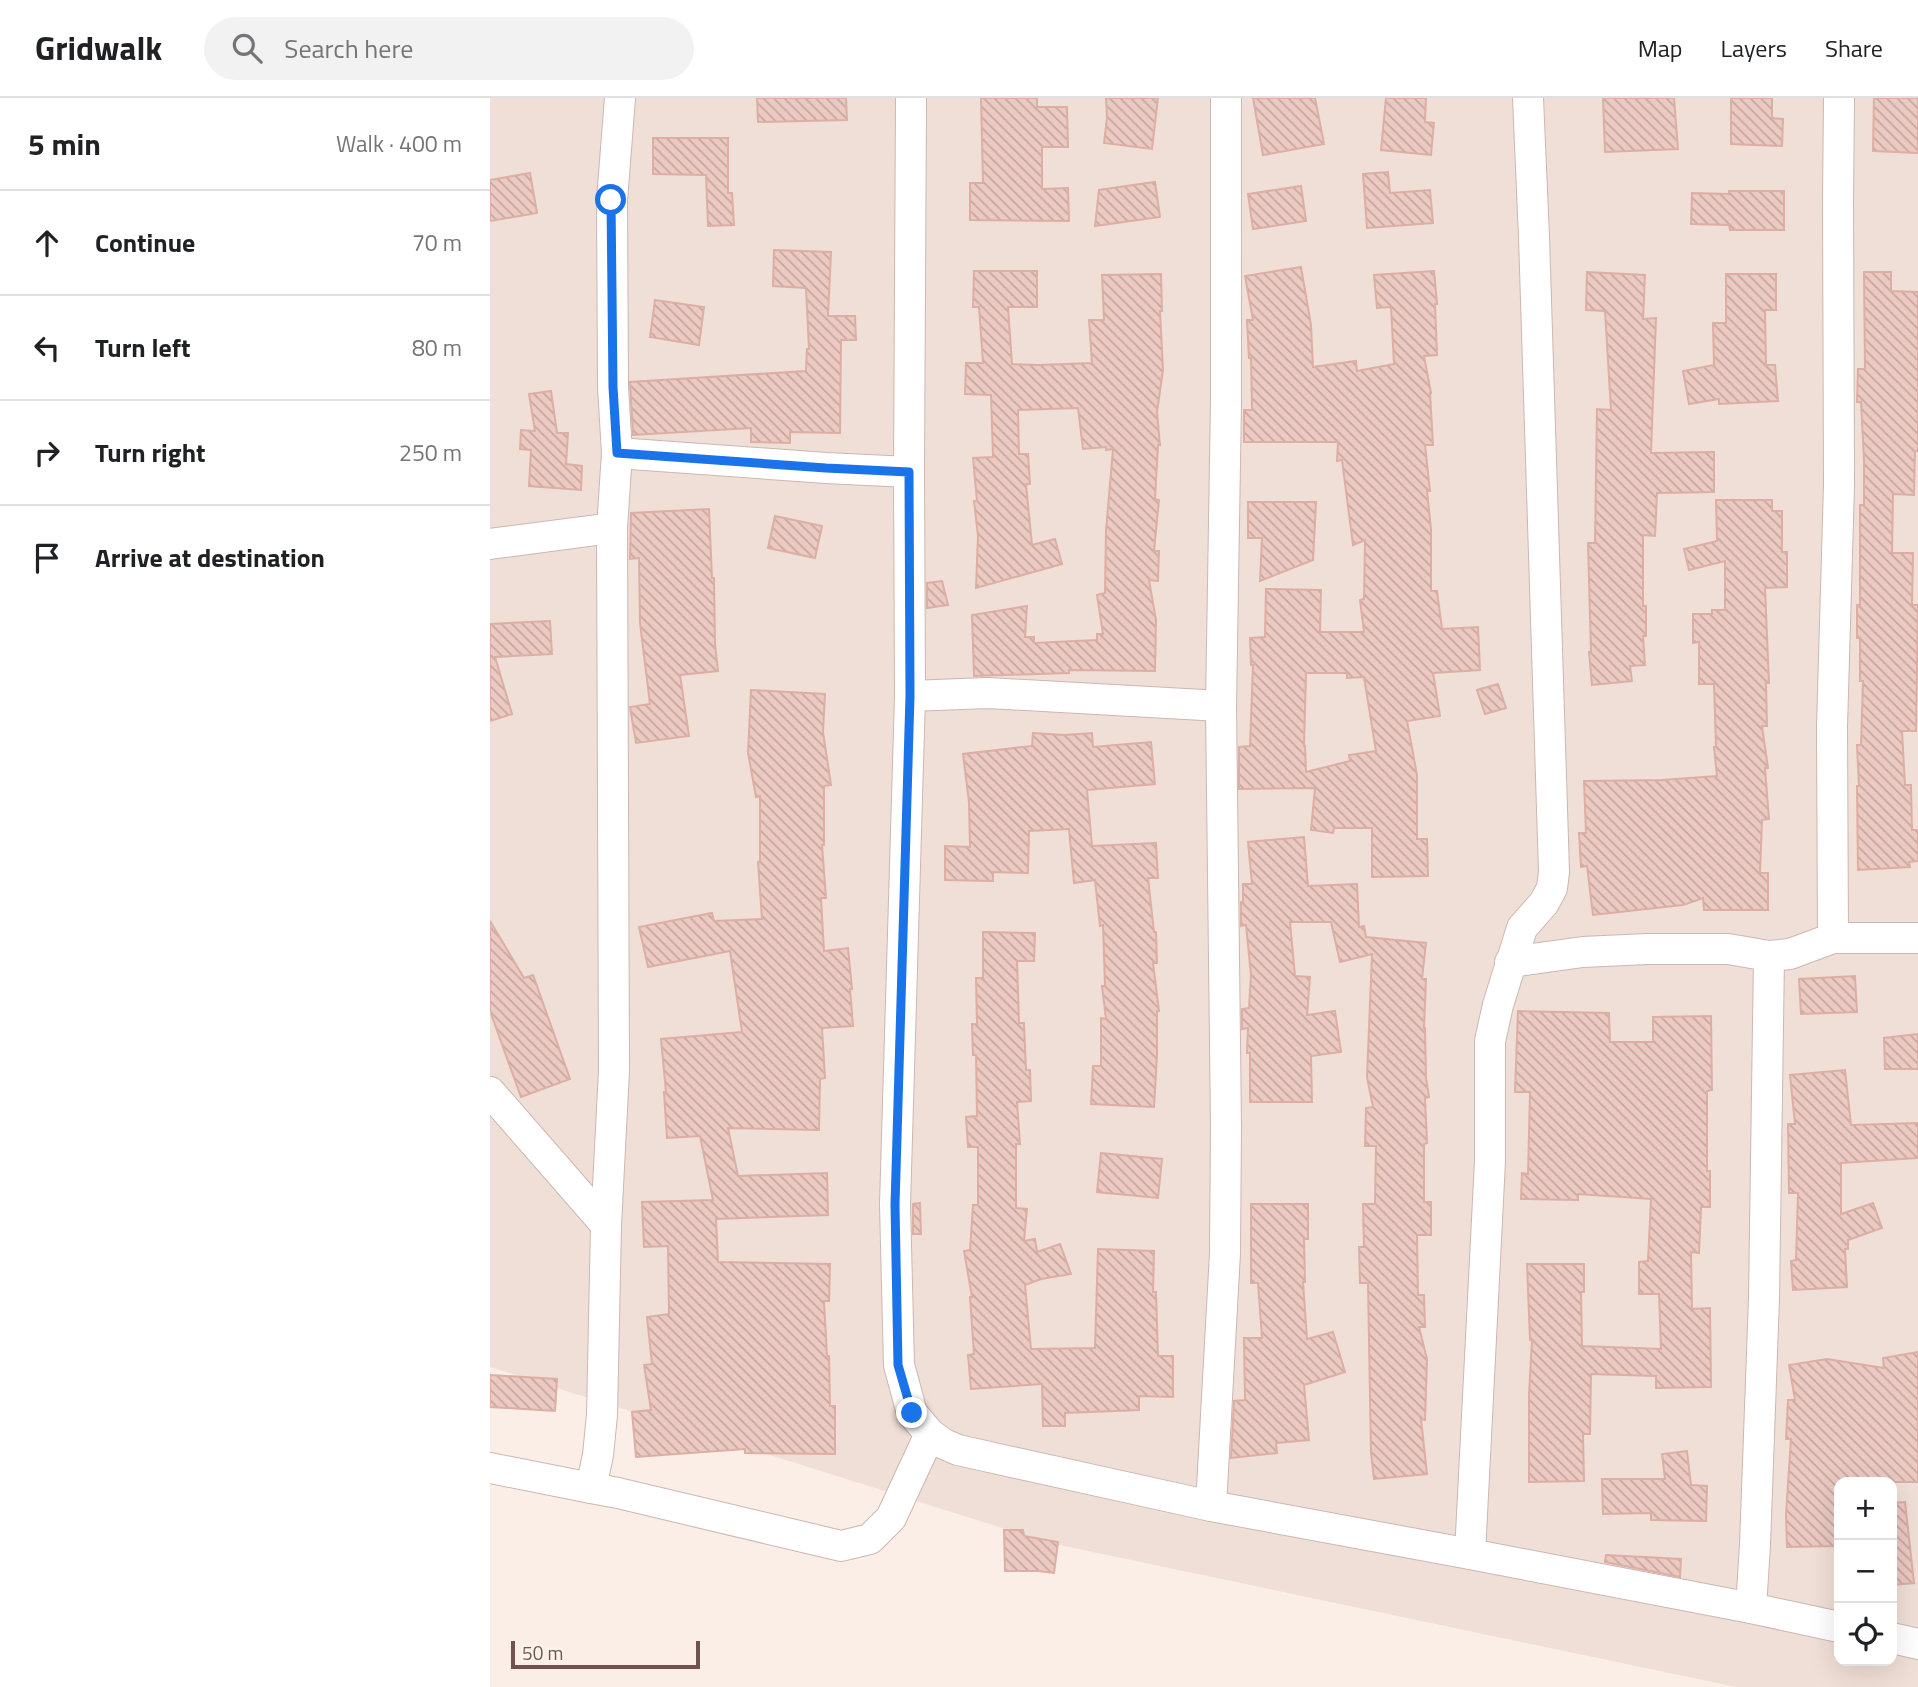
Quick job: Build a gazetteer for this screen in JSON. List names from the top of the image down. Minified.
{"scale_bar":"50 m","page":{"header":"Gridwalk","search":"Search here","nav":["Map","Layers","Share"],"heading":["5 min","Walk · 400 m"],"list":[["Continue","70 m"],["Turn left","80 m"],["Turn right","250 m"],"Arrive at destination"],"map_buttons":["+","−"],"scale":"50 m"}}
